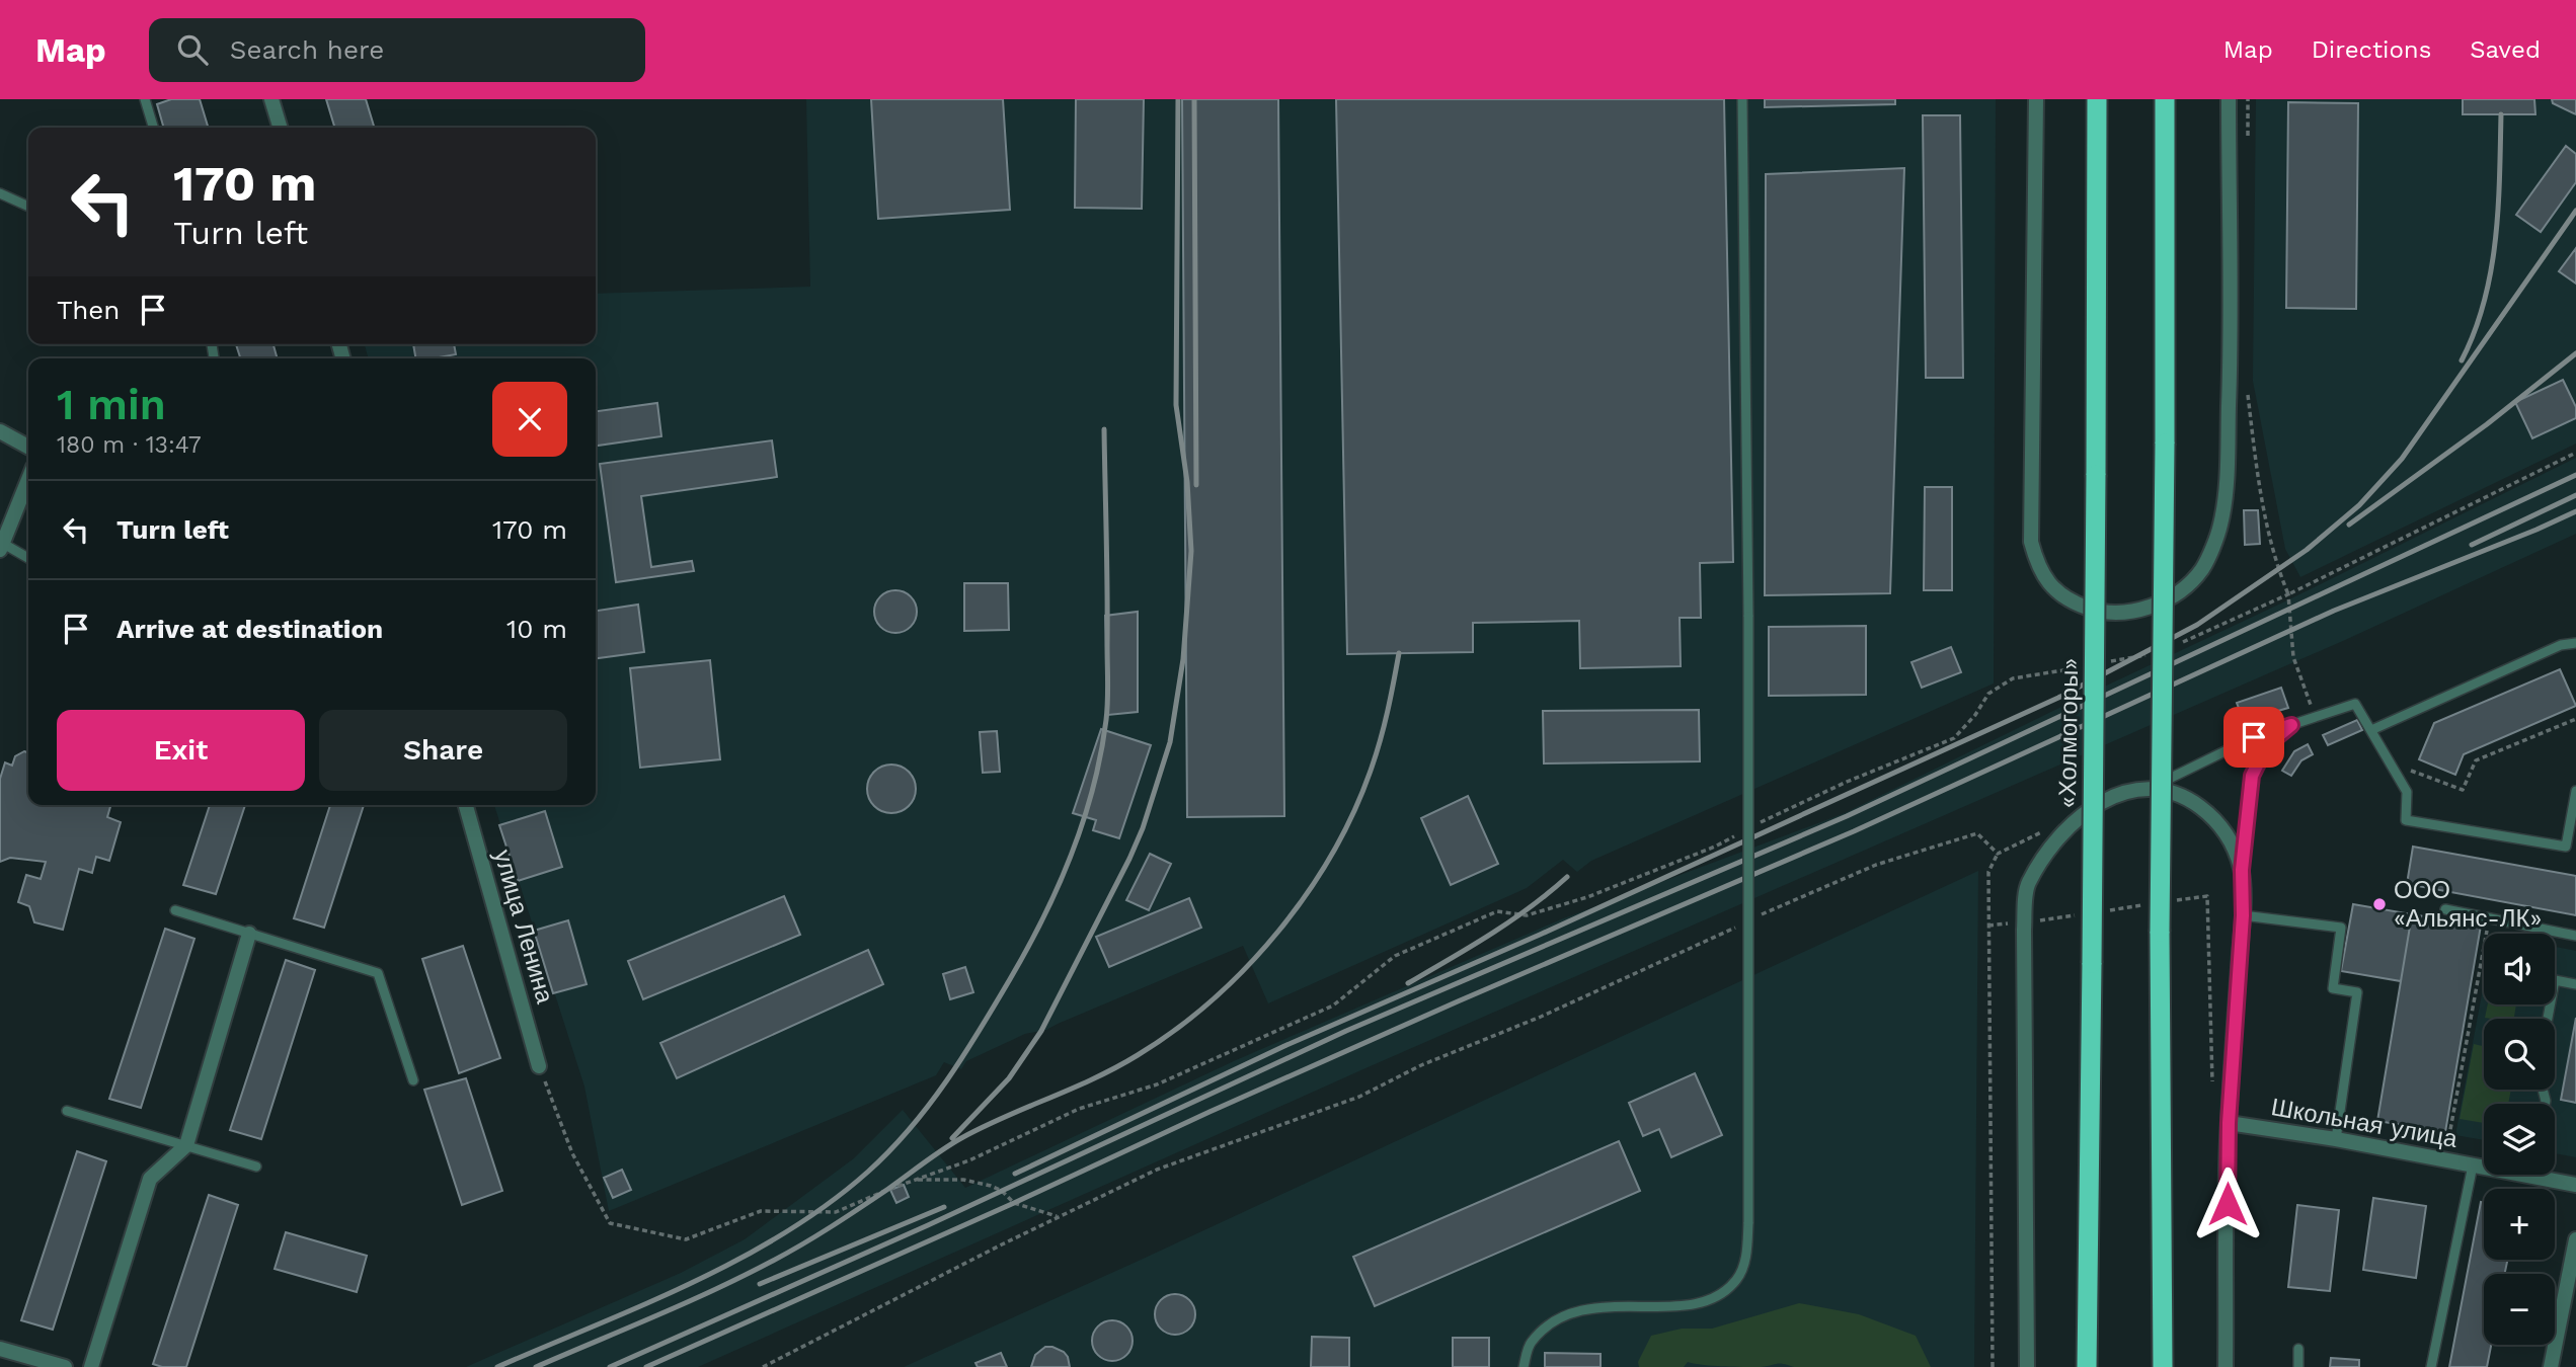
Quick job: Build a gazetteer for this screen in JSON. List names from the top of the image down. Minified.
{"streets":{"highway":["«Холмогоры»"],"street":["улица Ленина","Школьная улица"]},"places":["ООО «Альянс-ЛК»"],"page":{"header":"Map","search":"Search here","nav":["Map","Directions","Saved"],"turn":["170 m","Turn left"],"then":"Then","heading":["1 min","180 m · 13:47"],"list":[{"name":"Turn left","value":"170 m"},{"name":"Arrive at destination","value":"10 m"}],"buttons":["Exit","Share"],"map_buttons":["+","−"]}}
